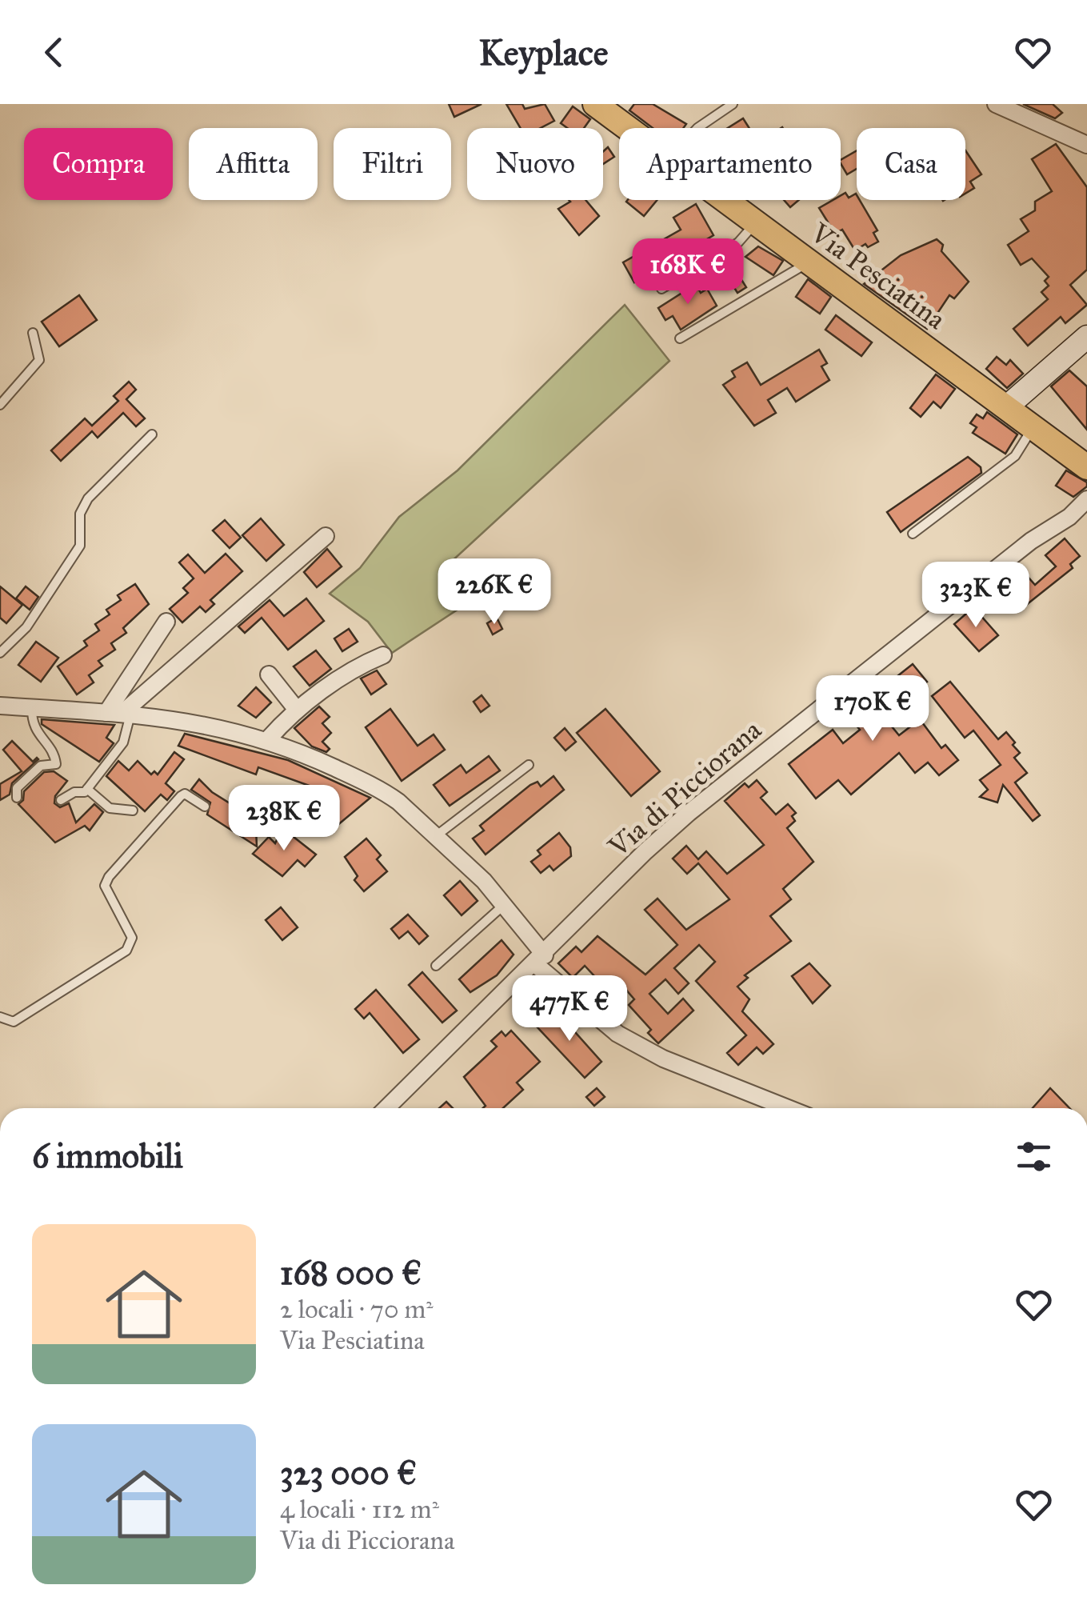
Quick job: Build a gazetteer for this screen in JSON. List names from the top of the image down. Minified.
{"streets":{"main road":["Via Pesciatina"],"street":["Via di Picciorana"]},"page":{"header":"Keyplace","chip":["Compra","Affitta","Filtri","Nuovo","Appartamento","Casa"],"price":["168K €","226K €","323K €","170K €","238K €","477K €"],"heading":"6 immobili","list":[{"name":"168 000 €","note":"2 locali · 70 m² · Via Pesciatina"},{"name":"323 000 €","note":"4 locali · 112 m² · Via di Picciorana"}]}}
